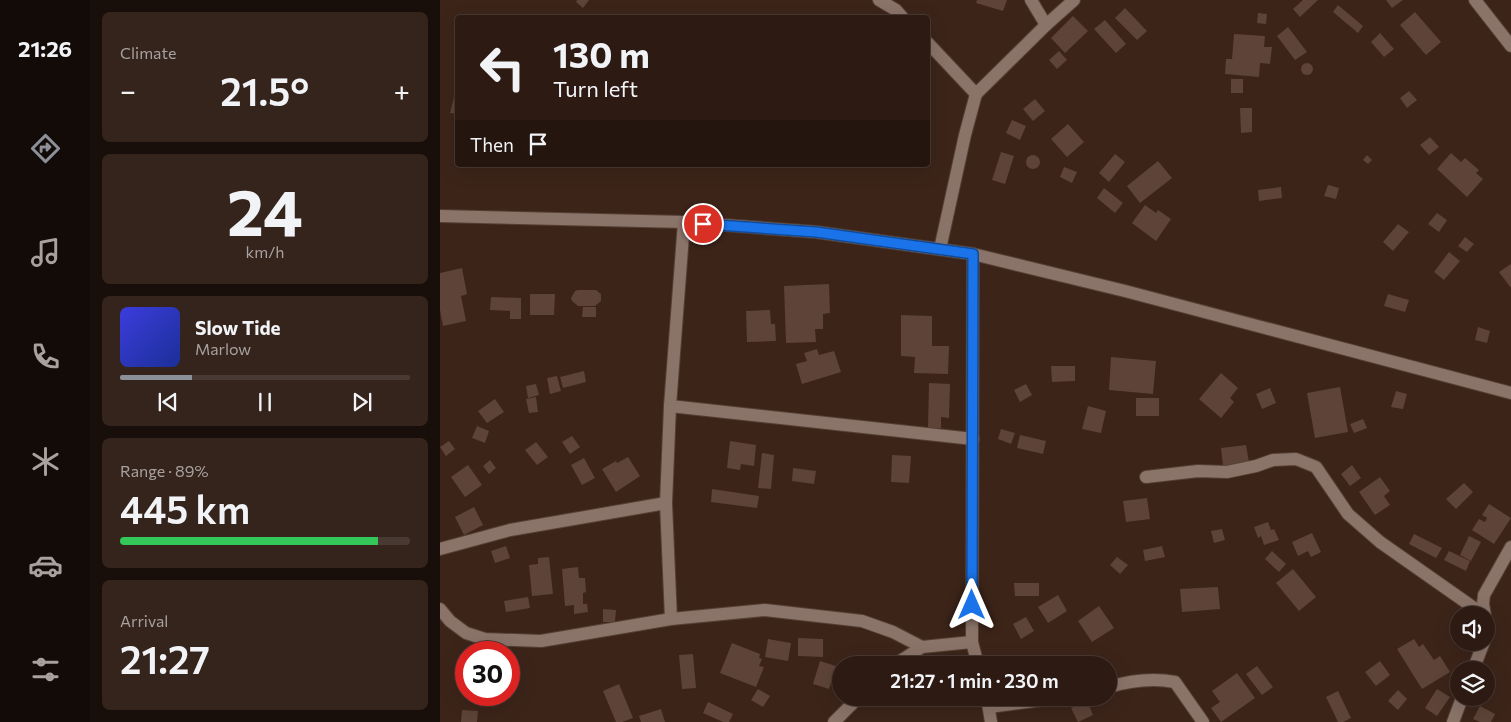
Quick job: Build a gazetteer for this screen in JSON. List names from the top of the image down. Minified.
{"page":{"tabs":"21:26","tile":["Climate",["24","km/h"],["Range · 89%","445 km"],["Arrival","21:27"]],"turn":["130 m","Turn left"],"heat":["−","21.5°","+"],"then":"Then","song":["Slow Tide","Marlow"],"limit":"30","trip":"21:27 · 1 min · 230 m"}}
